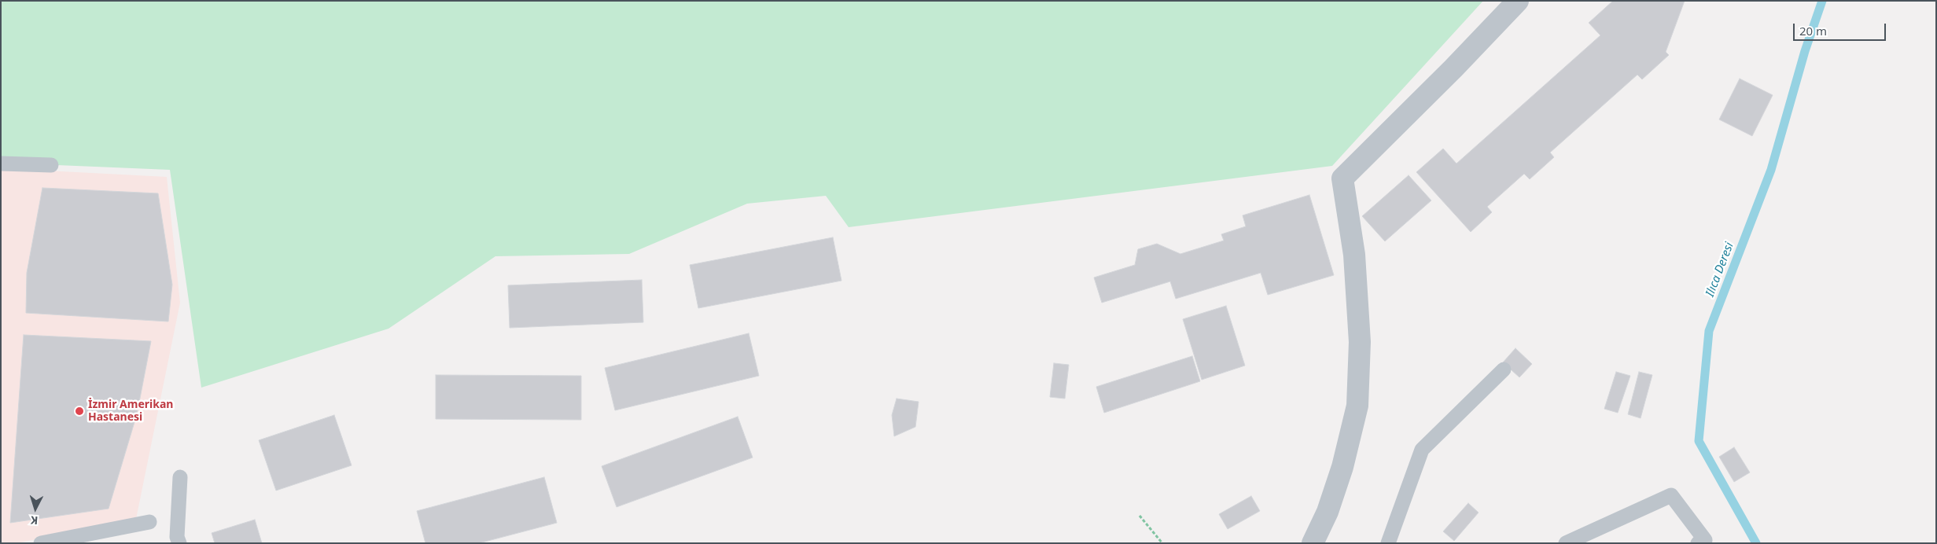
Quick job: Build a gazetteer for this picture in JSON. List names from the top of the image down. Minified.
{"water":["Ilıca Deresi"],"places":["İzmir Amerikan Hastanesi"],"scale_bar":"20 m","north":"bottom"}
